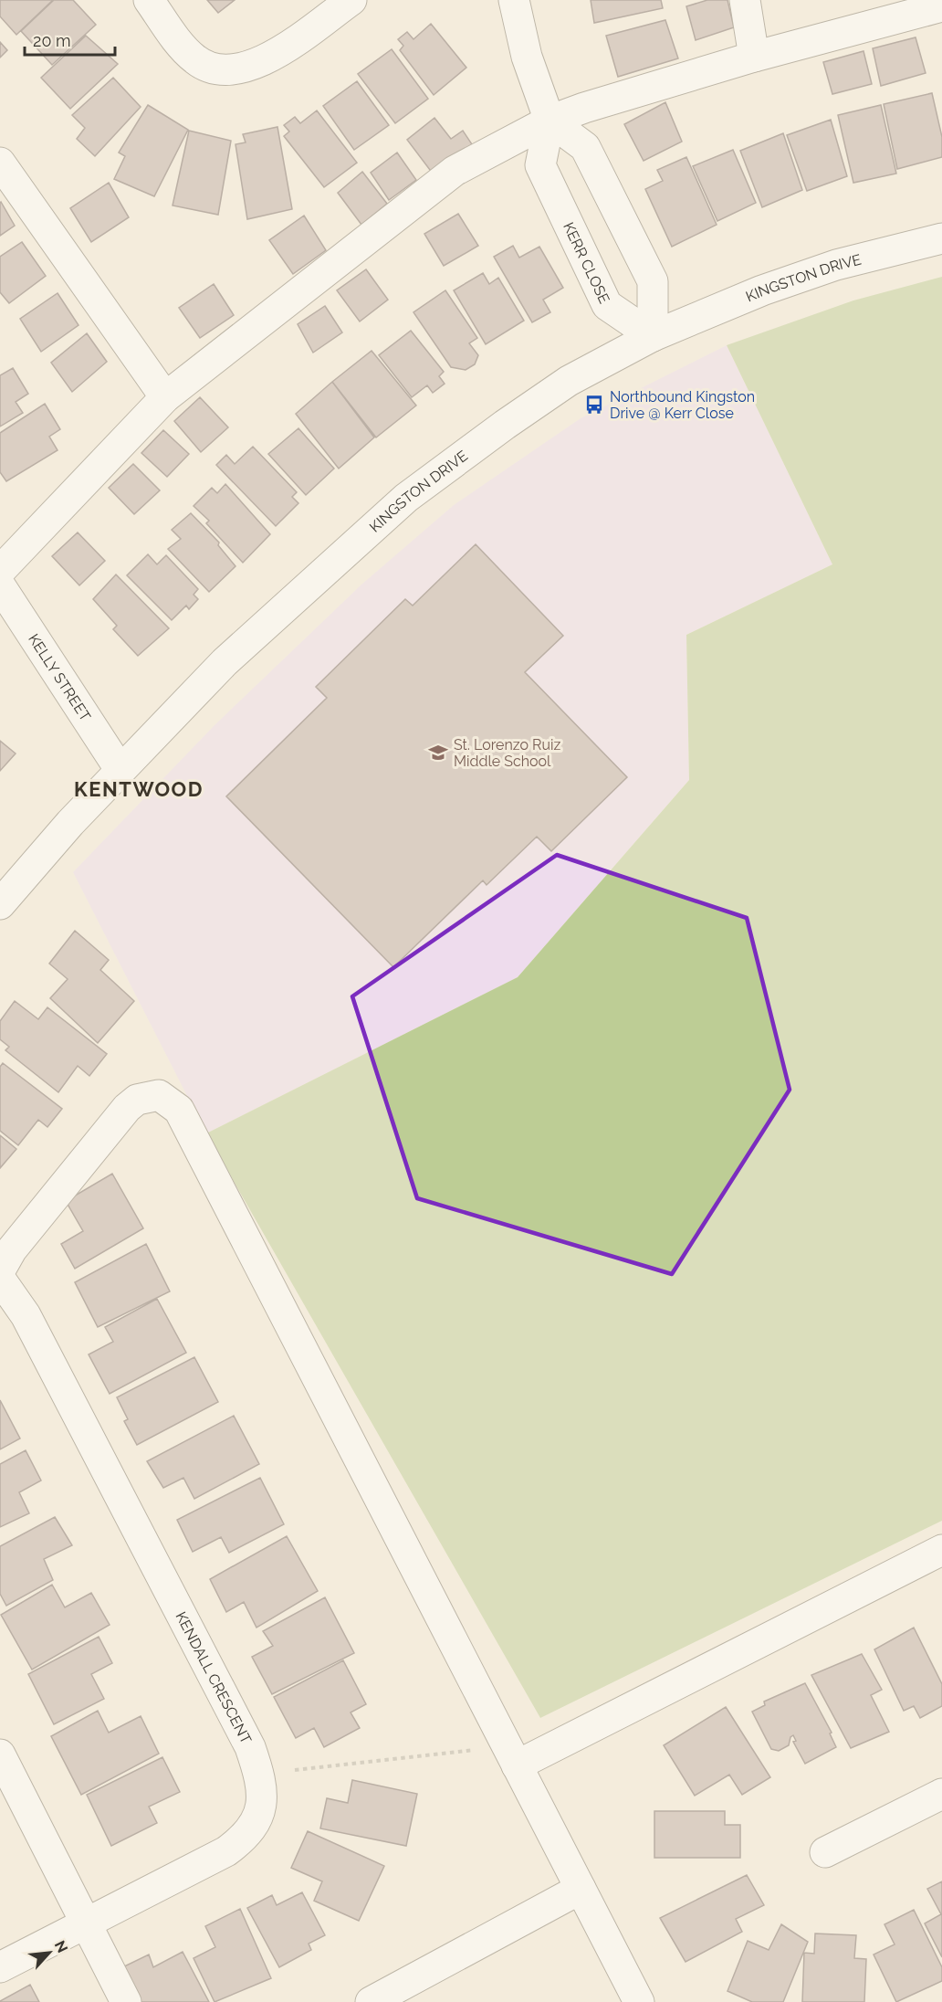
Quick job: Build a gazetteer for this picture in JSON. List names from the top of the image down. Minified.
{"streets":{"street":["KERR CLOSE","KINGSTON DRIVE","KELLY STREET","KENDALL CRESCENT"]},"crossings":[["KERR CLOSE","KINGSTON DRIVE"],["KINGSTON DRIVE","KELLY STREET"]],"districts":["KENTWOOD"],"places":{"bus stop":["Northbound Kingston Drive @ Kerr Close"],"school or university":["St. Lorenzo Ruiz Middle School"]},"scale_bar":"20 m","north":"top right"}
